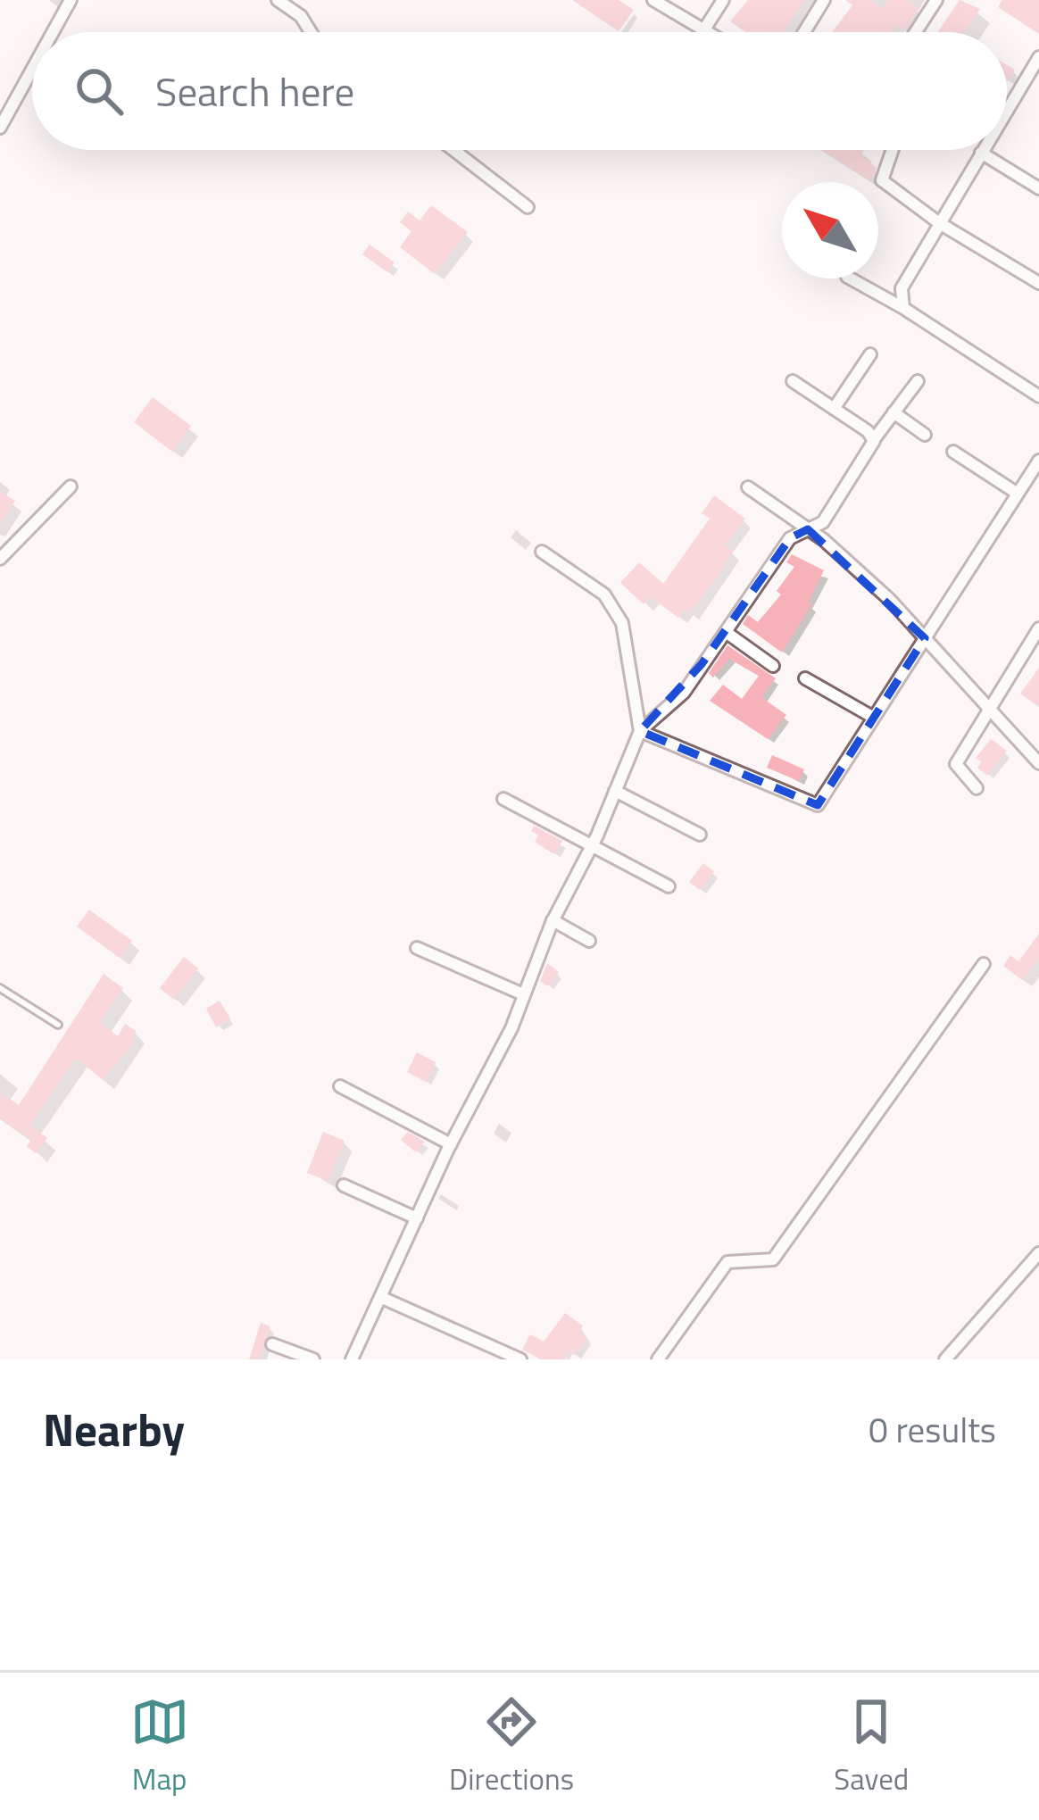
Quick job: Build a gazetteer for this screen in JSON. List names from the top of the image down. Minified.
{"north":"top left","page":{"search":"Search here","heading":["Nearby","0 results"],"nav":["Map","Directions","Saved"]}}
